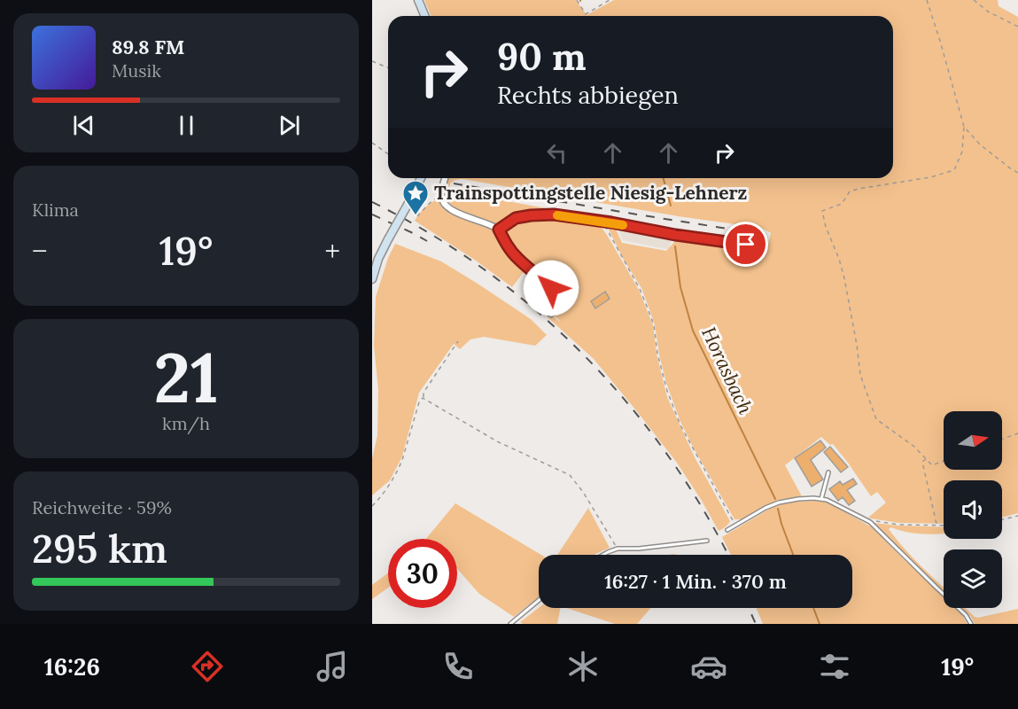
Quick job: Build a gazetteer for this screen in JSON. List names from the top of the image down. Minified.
{"water":["Horasbach"],"places":{"place":["Trainspottingstelle Niesig-Lehnerz"]},"north":"right","page":{"turn":["90 m","Rechts abbiegen"],"song":["89.8 FM","Musik"],"tile":["Klima",["21","km/h"],["Reichweite · 59%","295 km"]],"heat":["−","19°","+"],"limit":"30","trip":"16:27 · 1 Min. · 370 m","tabs":["16:26","19°"]}}
